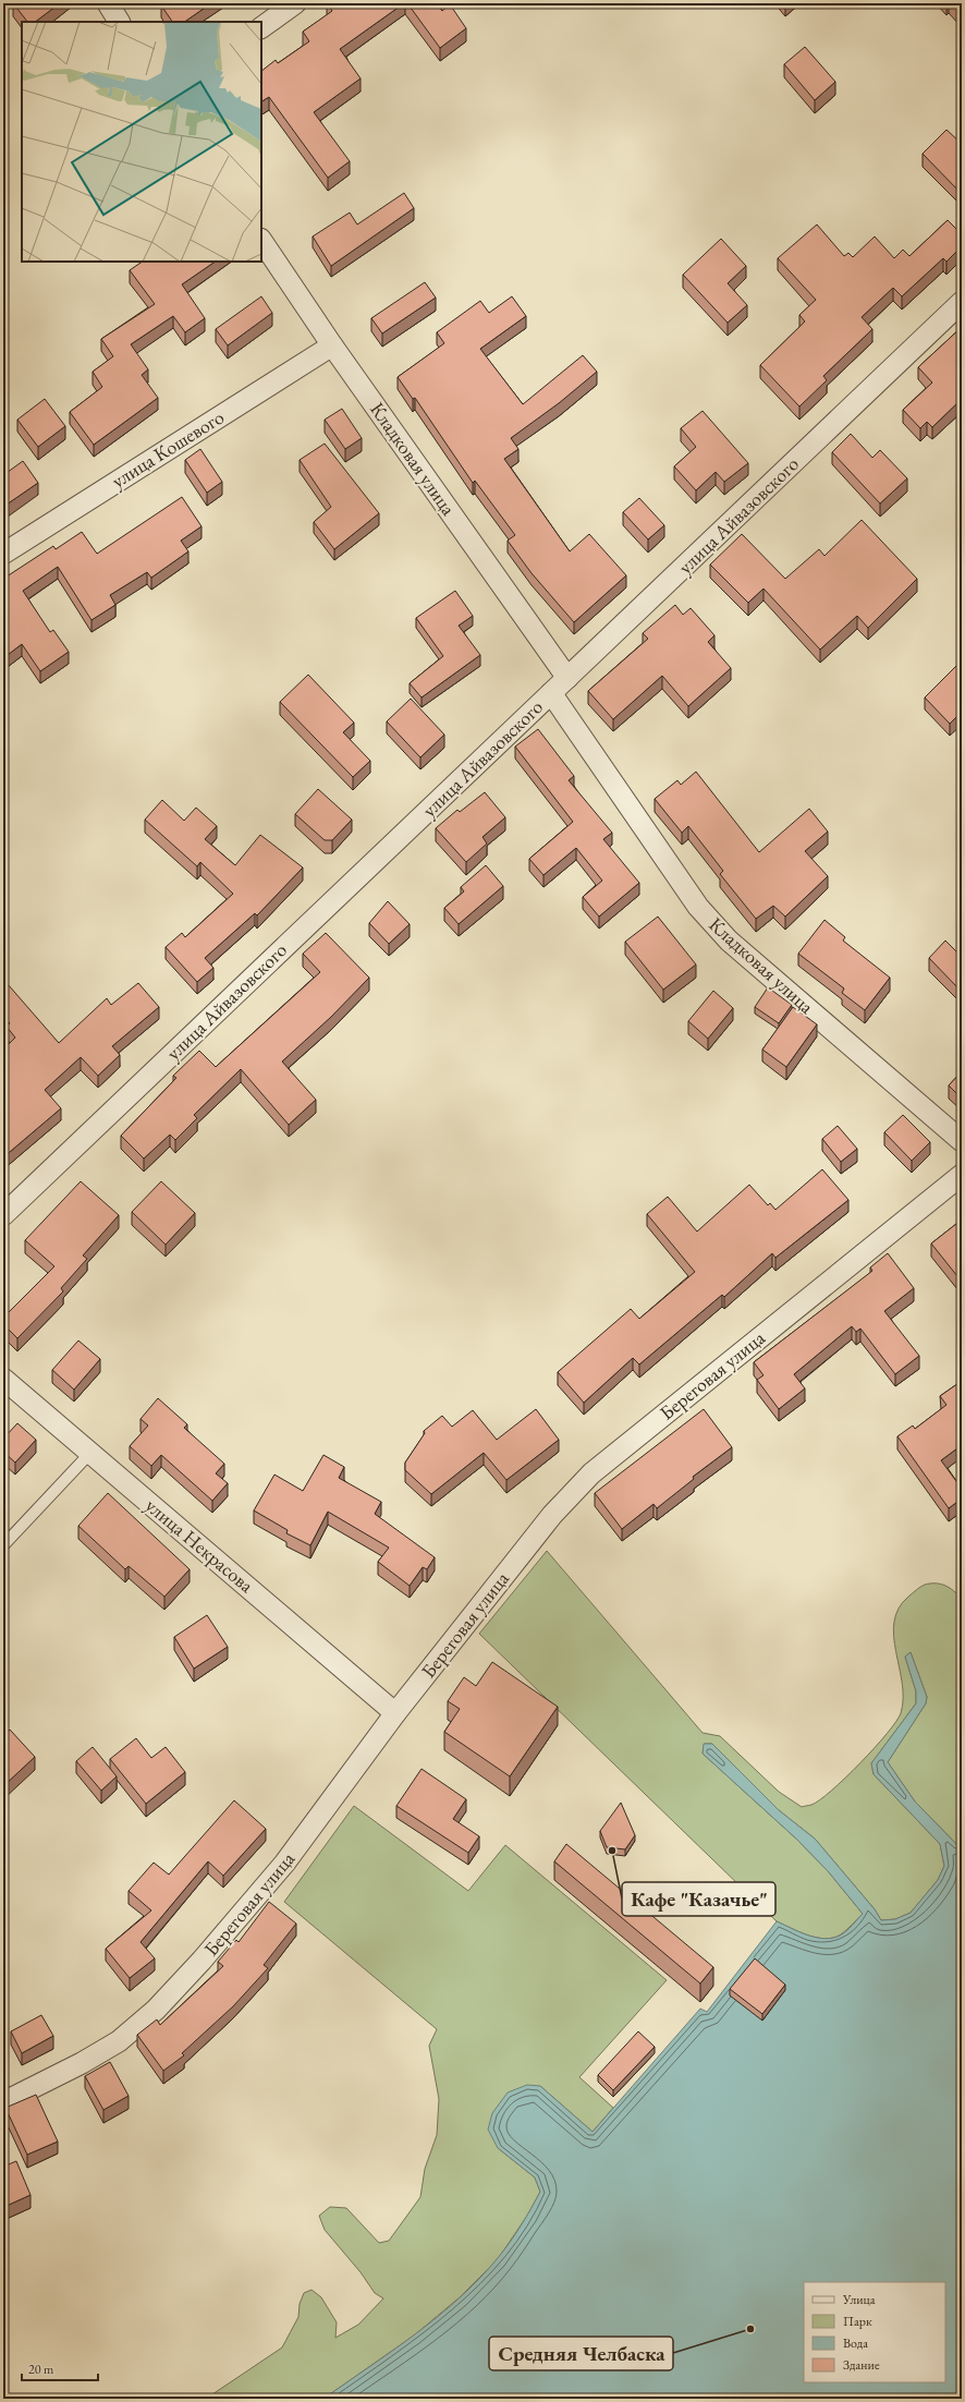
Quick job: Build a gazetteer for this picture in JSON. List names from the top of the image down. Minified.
{"streets":{"street":["улица Кошевого","Кладковая улица","улица Айвазовского","Береговая улица","улица Некрасова"]},"crossings":[["улица Кошевого","Кладковая улица"],["Кладковая улица","улица Айвазовского"],["Береговая улица","улица Некрасова"]],"places":["Кафе \"Казачье\"","Средняя Челбаска"],"legend":["Улица","Парк","Вода","Здание"],"scale_bar":"20 m"}
